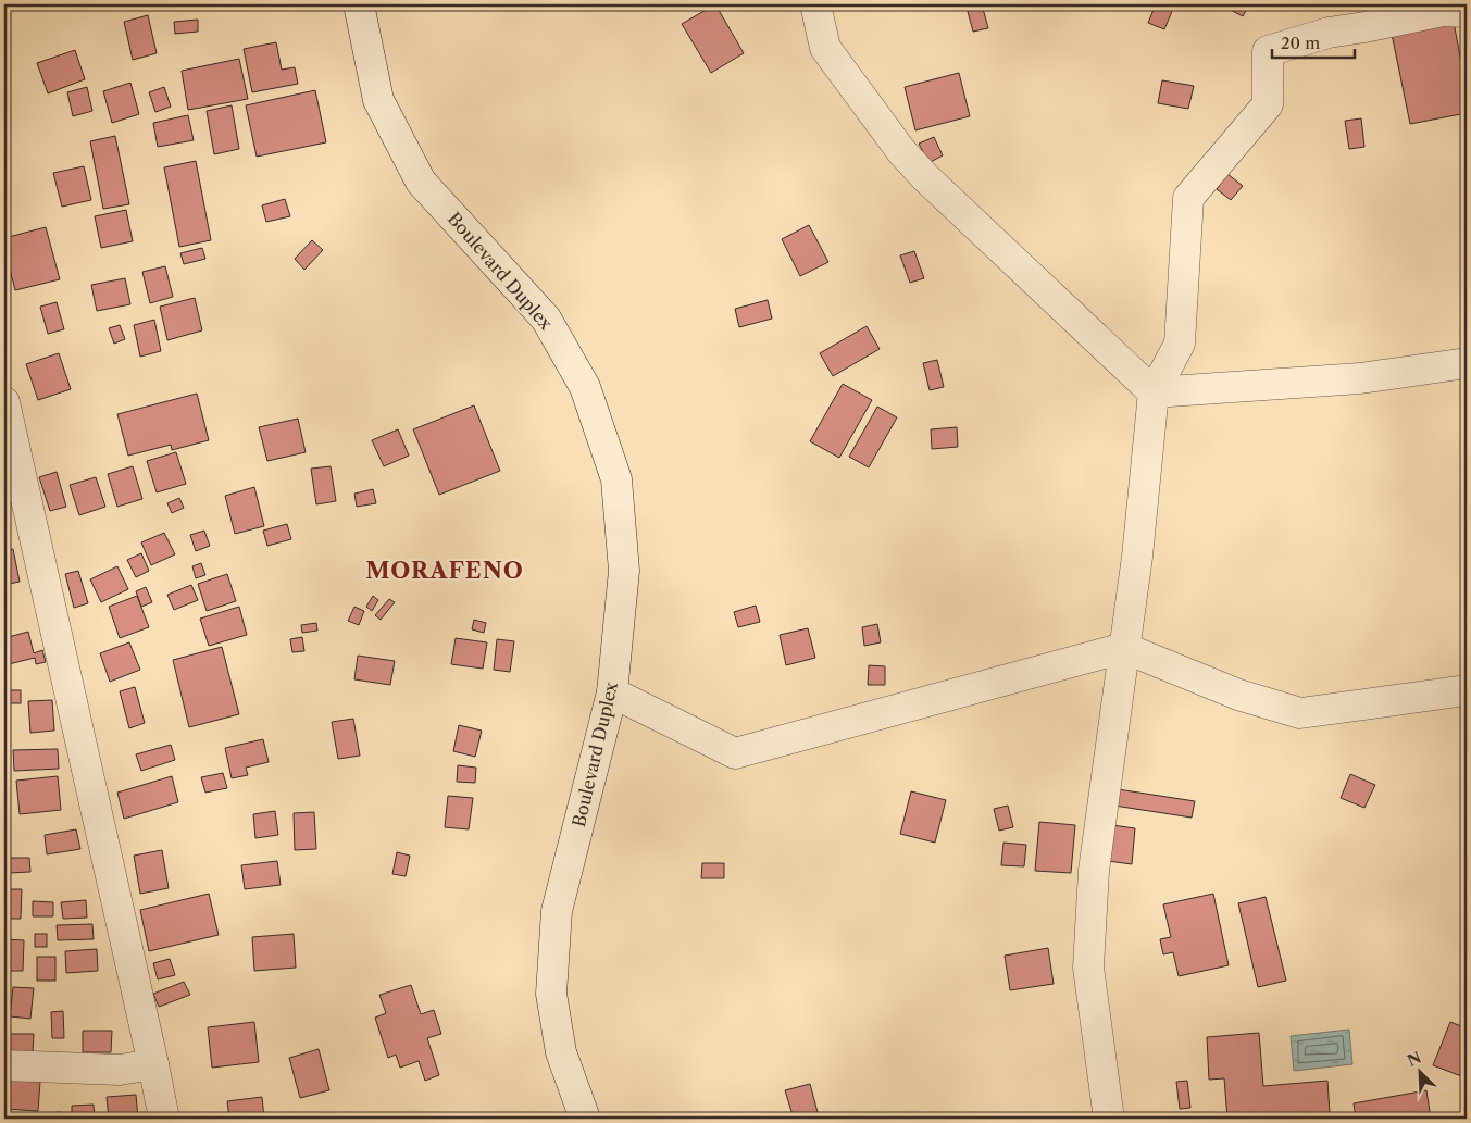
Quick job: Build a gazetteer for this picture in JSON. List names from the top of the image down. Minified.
{"streets":{"street":["Boulevard Duplex"]},"districts":["MORAFENO"],"scale_bar":"20 m","north":"top left"}
